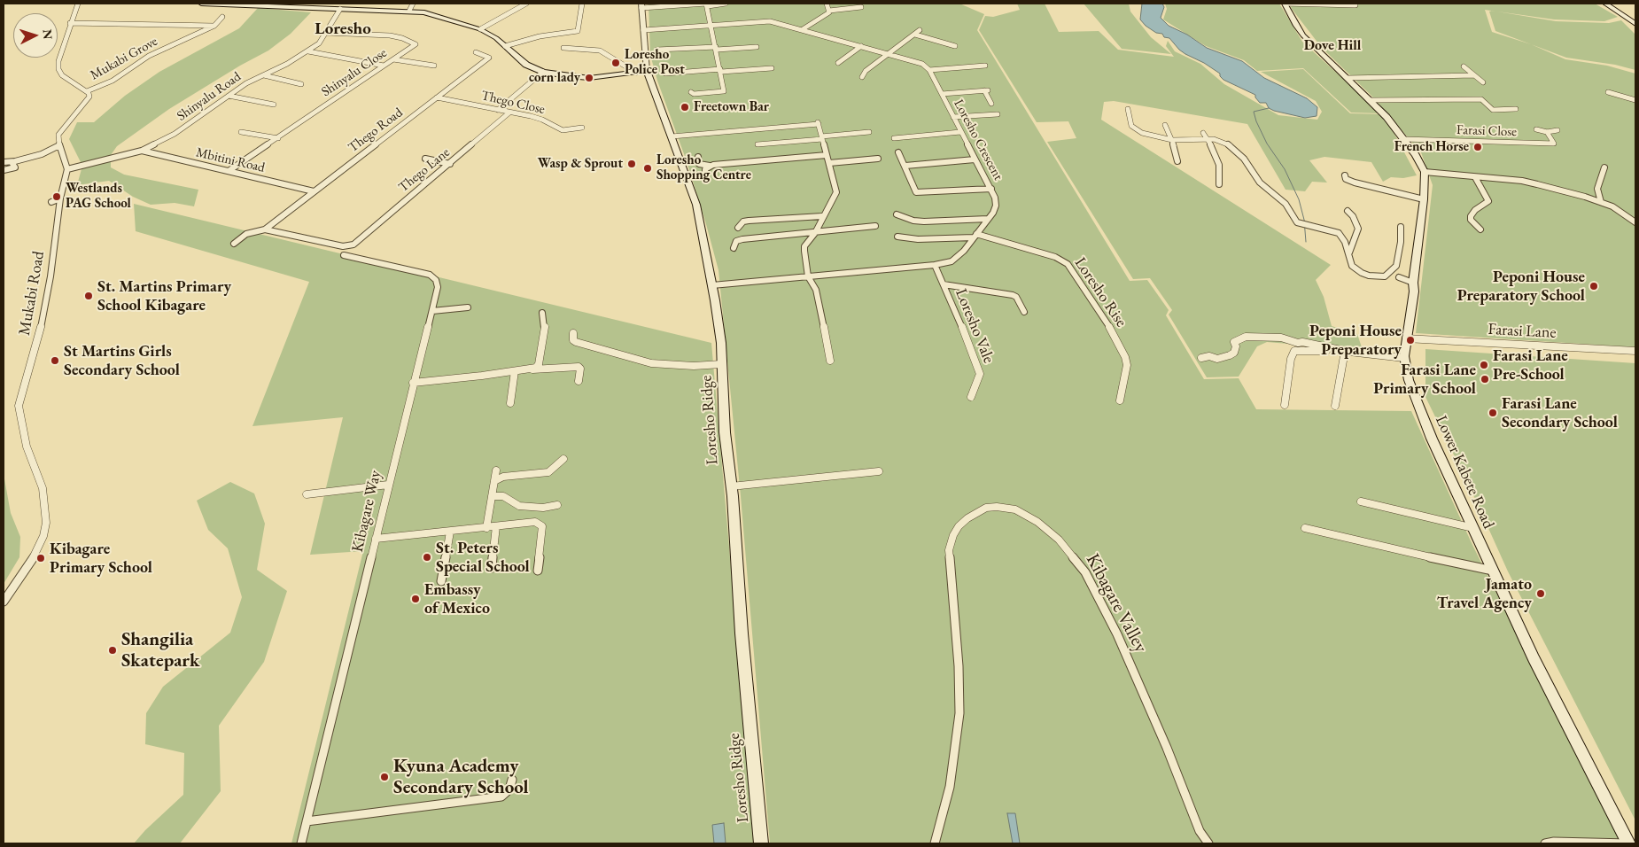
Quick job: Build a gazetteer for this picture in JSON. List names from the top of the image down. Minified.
{"streets":{"main road":["Loresho Ridge","Lower Kabete Road"],"street":["Mukabi Grove","Shinyalu Close","Shinyalu Road","Thego Close","Thego Road","Farasi Close","Loresho Crescent","Mbitini Road","Thego Lane","Loresho Rise","Mukabi Road","Loresho Vale","Farasi Lane","Kibagare Way","Kibagare Valley"]},"crossings":[["Shinyalu Close","Shinyalu Road"],["Shinyalu Close","Mbitini Road"],["Shinyalu Road","Mbitini Road"],["Shinyalu Road","Mukabi Road"],["Thego Close","Thego Road"],["Thego Close","Thego Lane"],["Thego Road","Mbitini Road"],["Thego Road","Thego Lane"],["Loresho Crescent","Loresho Rise"],["Loresho Crescent","Loresho Vale"],["Loresho Crescent","Loresho Ridge"],["Farasi Lane","Lower Kabete Road"]],"districts":["Loresho","Dove Hill"],"places":["Loresho Police Post","corn lady","Freetown Bar","French Horse","Wasp & Sprout","Loresho Shopping Centre","Westlands PAG School","Peponi House Preparatory School","St. Martins Primary School Kibagare","Peponi House Preparatory","St Martins Girls Secondary School","Farasi Lane Pre-School","Farasi Lane Primary School","Farasi Lane Secondary School","St. Peters Special School","Kibagare Primary School","Jamato Travel Agency","Embassy of Mexico","Shangilia Skatepark","Kyuna Academy Secondary School"],"north":"right"}
